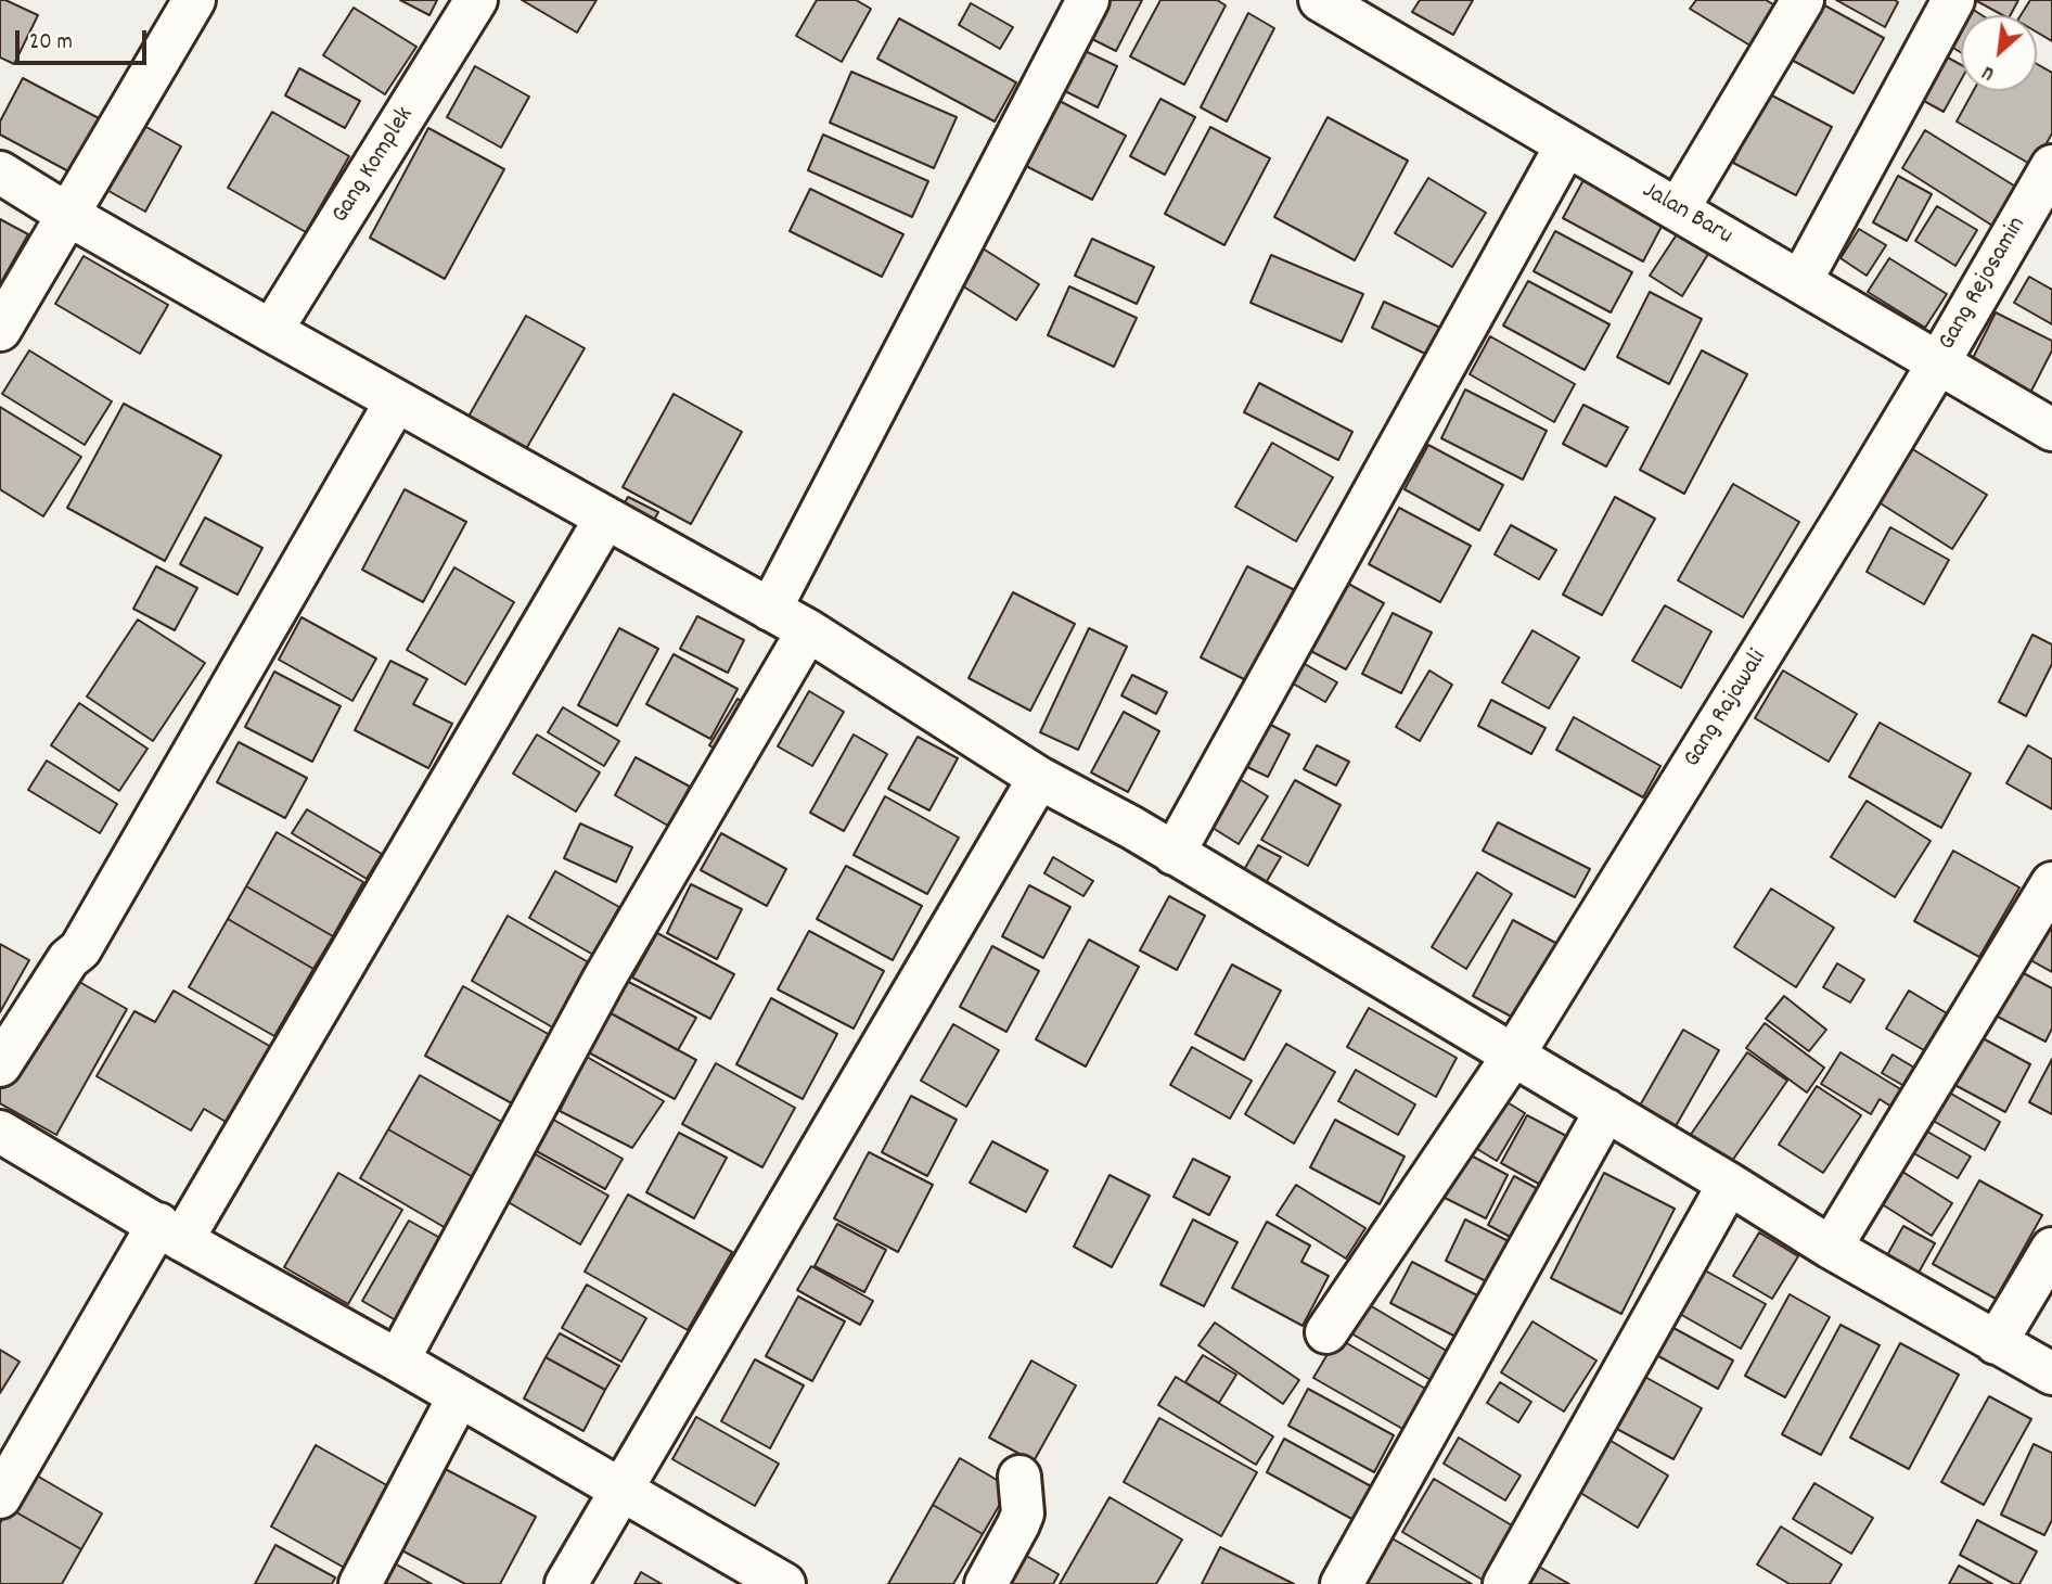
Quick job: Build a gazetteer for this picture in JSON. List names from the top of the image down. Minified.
{"streets":{"street":["Gang Komplek","Jalan Baru","Gang Rejosamin","Gang Rajawali"]},"crossings":[["Jalan Baru","Gang Rejosamin"],["Jalan Baru","Gang Rajawali"],["Gang Rejosamin","Gang Rajawali"]],"scale_bar":"20 m","north":"bottom left"}
